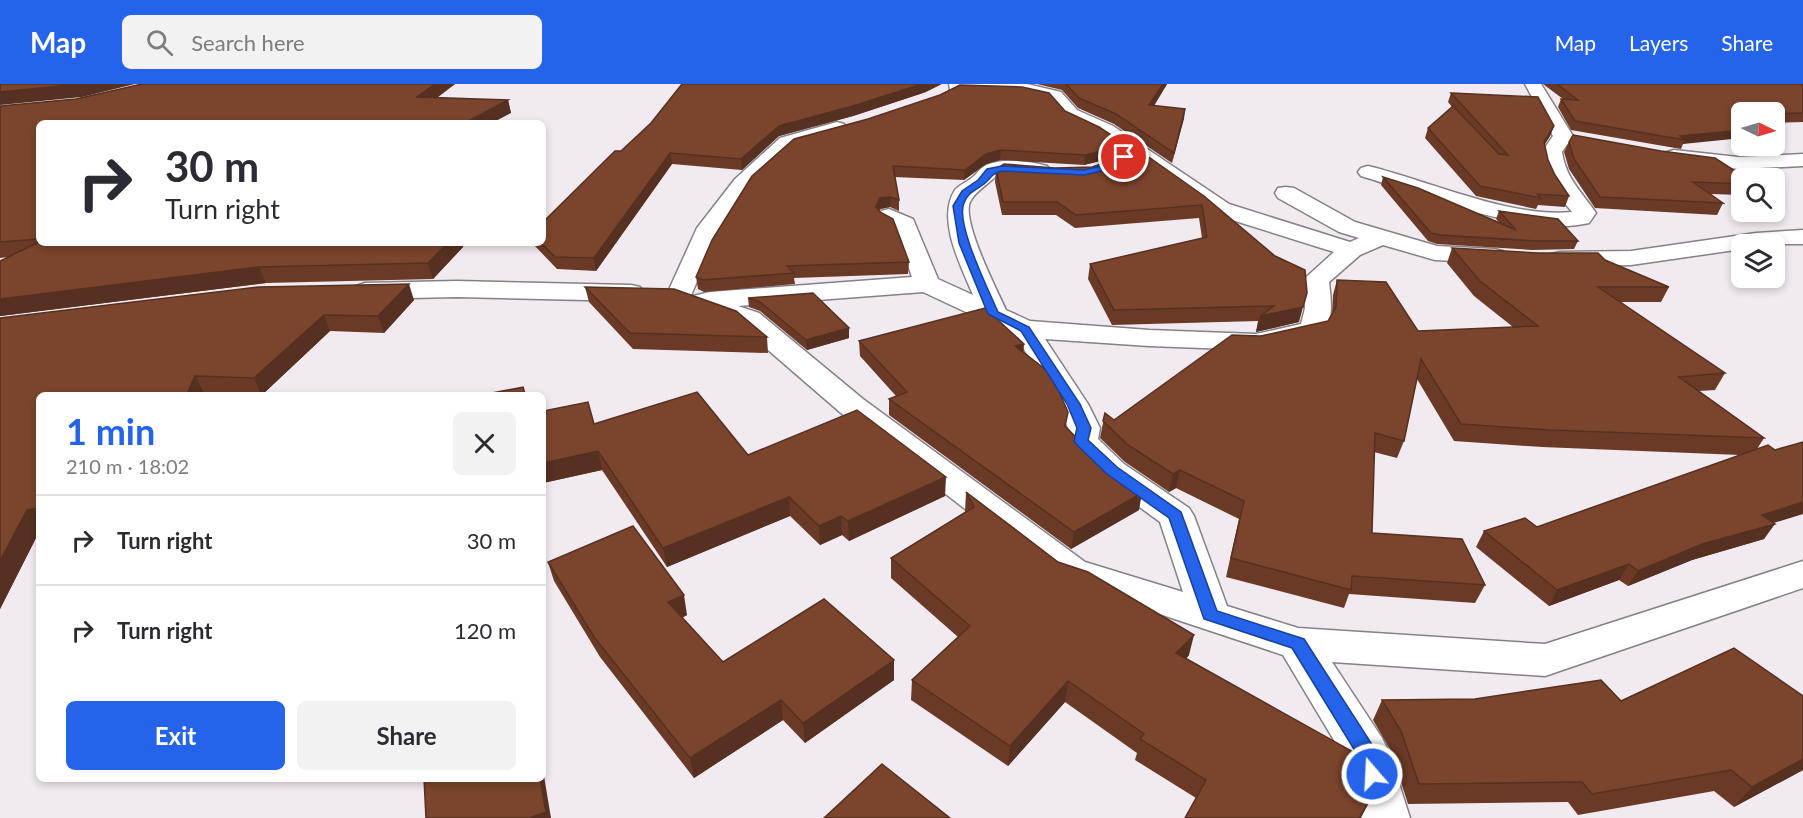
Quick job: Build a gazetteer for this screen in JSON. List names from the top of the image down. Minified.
{"north":"right","page":{"header":"Map","search":"Search here","nav":["Map","Layers","Share"],"turn":["30 m","Turn right"],"heading":["1 min","210 m · 18:02"],"list":[{"name":"Turn right","value":"30 m"},{"name":"Turn right","value":"120 m"}],"buttons":["Exit","Share"]}}
